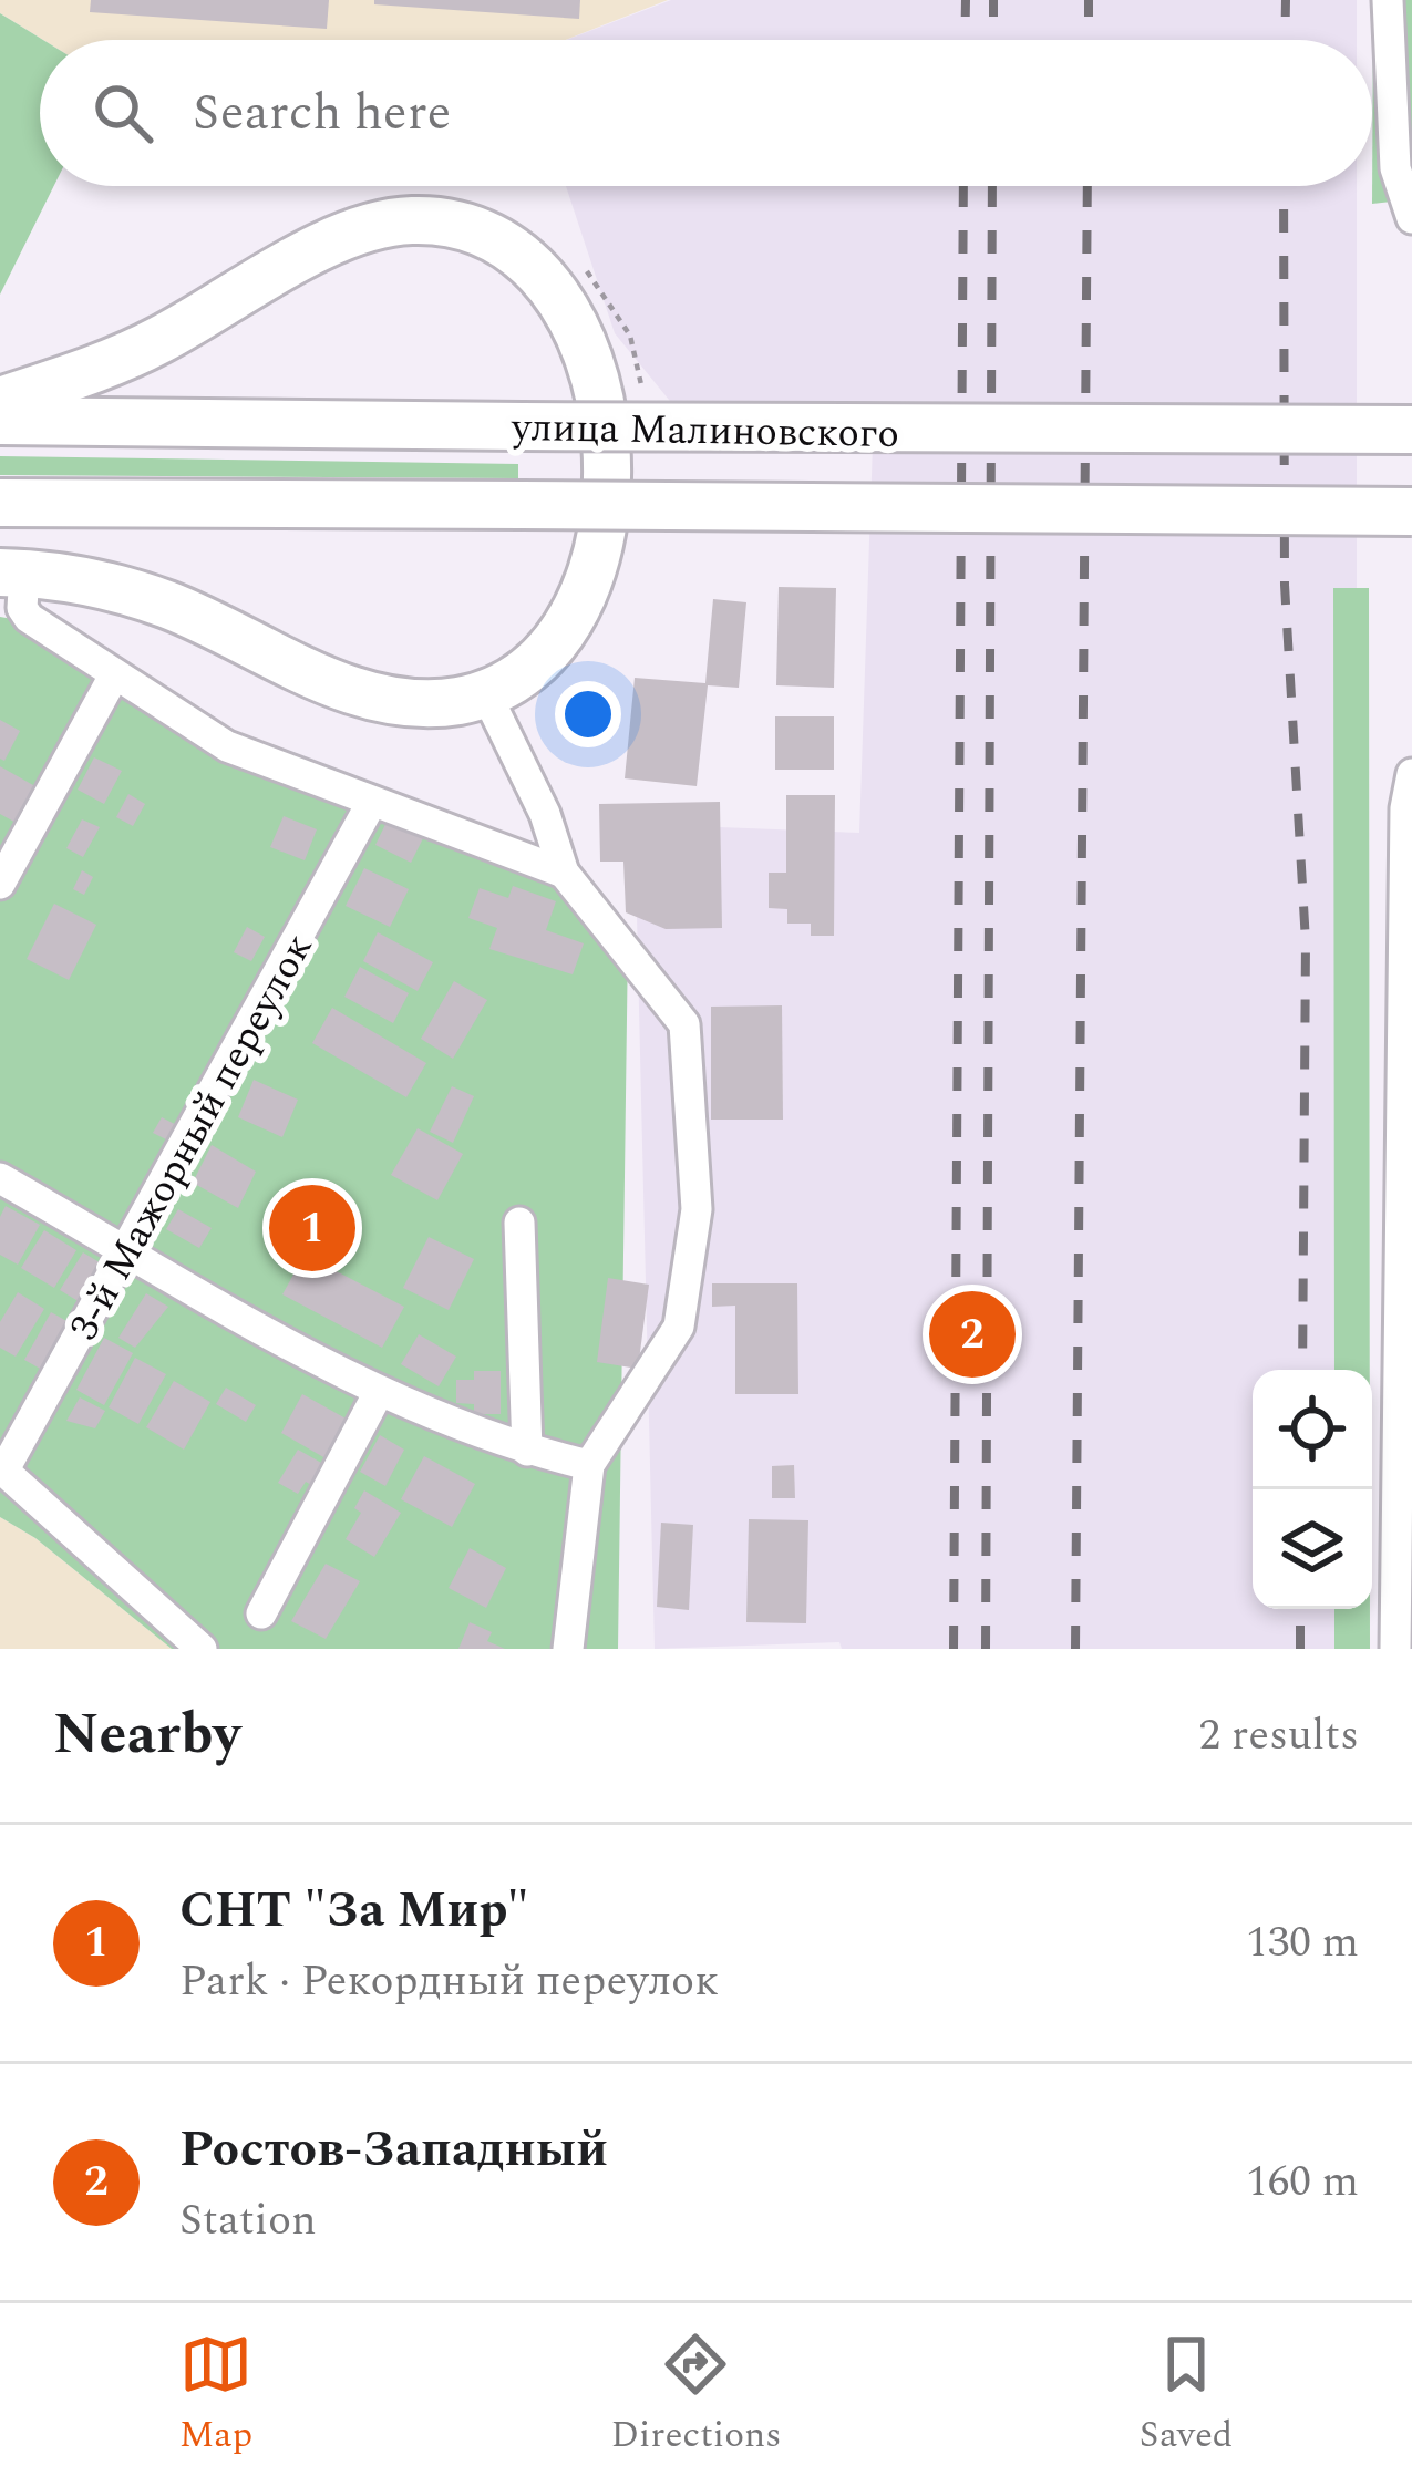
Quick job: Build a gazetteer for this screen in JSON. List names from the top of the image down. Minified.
{"streets":{"highway":["улица Малиновского"],"street":["3-й Мажорный переулок"]},"page":{"search":"Search here","pins":["1","2"],"heading":["Nearby","2 results"],"list":[{"mark":"1","name":"СНТ \"За Мир\"","note":"Park · Рекордный переулок","value":"130 m"},{"mark":"2","name":"Ростов-Западный","note":"Station","value":"160 m"}],"nav":["Map","Directions","Saved"]}}
